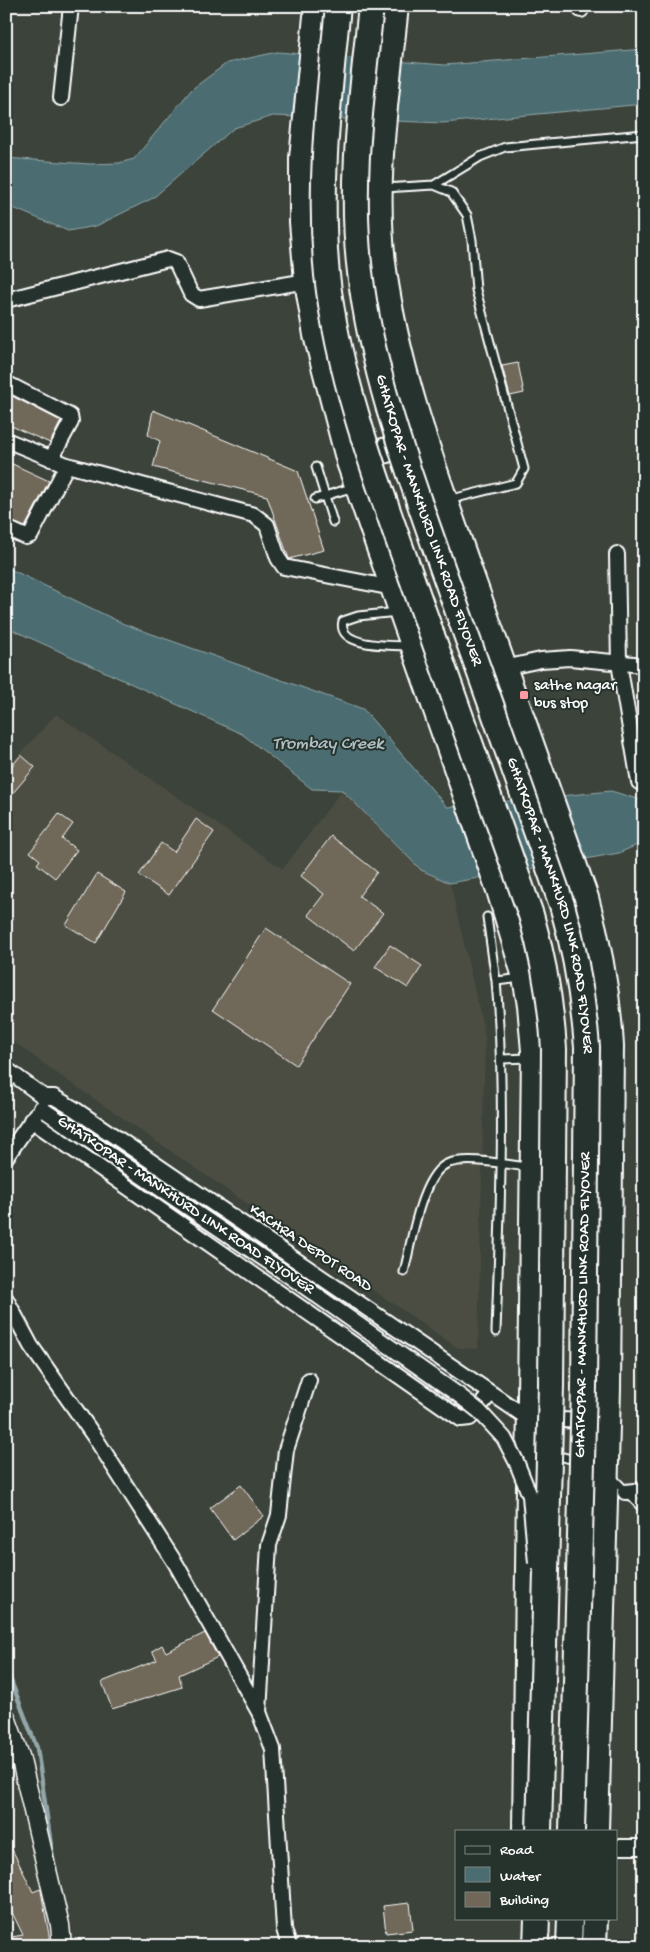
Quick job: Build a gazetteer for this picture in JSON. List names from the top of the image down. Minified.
{"streets":{"highway":["GHATKOPAR - MANKHURD LINK ROAD FLYOVER"],"street":["KACHRA DEPOT ROAD"]},"crossings":[["GHATKOPAR - MANKHURD LINK ROAD FLYOVER","KACHRA DEPOT ROAD"]],"water":["Trombay Creek"],"places":{"transit":["sathe nagar bus stop"]},"legend":["Road","Water","Building"]}
